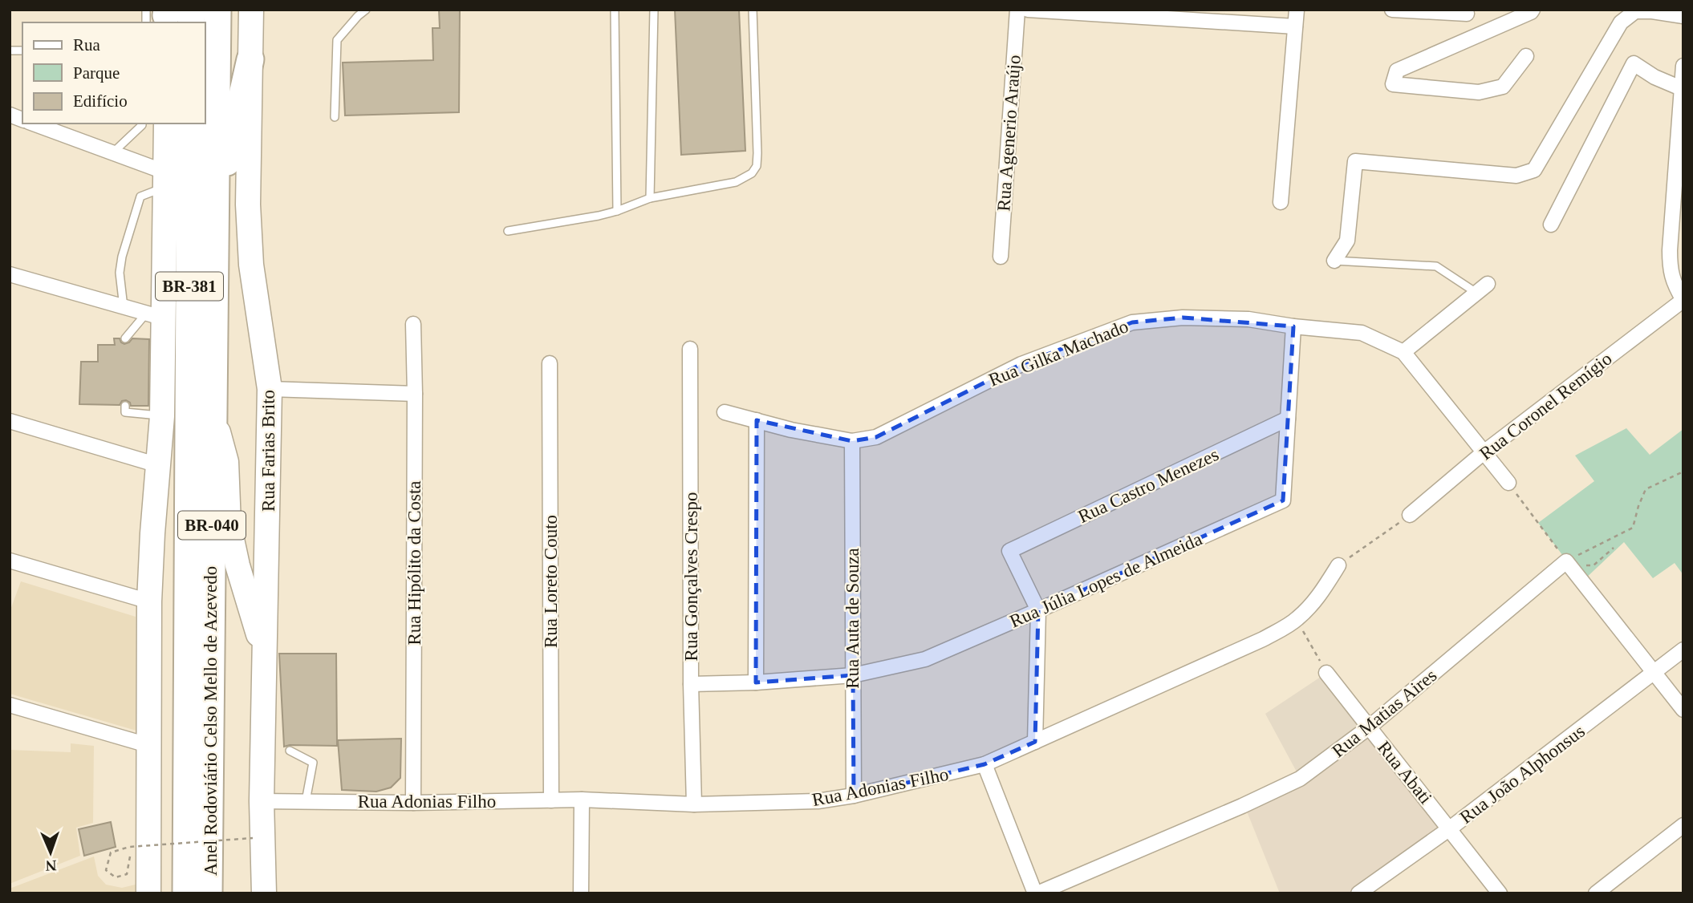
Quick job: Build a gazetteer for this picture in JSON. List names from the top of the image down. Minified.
{"streets":{"highway":["BR-381","BR-040","Anel Rodoviário Celso Mello de Azevedo"],"main road":["Rua Farias Brito"],"street":["Rua Agenerio Araújo","Rua Gilka Machado","Rua Coronel Remígio","Rua Castro Menezes","Rua Hipólito da Costa","Rua Gonçalves Crespo","Rua Júlia Lopes de Almeida","Rua Loreto Couto","Rua Auta de Souza","Rua Matias Aires","Rua Abati","Rua João Alphonsus","Rua Adonias Filho"]},"crossings":[["Rua Gilka Machado","Rua Júlia Lopes de Almeida"],["Rua Gilka Machado","Rua Auta de Souza"],["Rua Farias Brito","Rua Adonias Filho"],["Rua Castro Menezes","Rua Júlia Lopes de Almeida"],["Rua Hipólito da Costa","Rua Adonias Filho"],["Rua Gonçalves Crespo","Rua Júlia Lopes de Almeida"],["Rua Gonçalves Crespo","Rua Adonias Filho"],["Rua Júlia Lopes de Almeida","Rua Auta de Souza"],["Rua Loreto Couto","Rua Adonias Filho"],["Rua Auta de Souza","Rua Adonias Filho"],["Rua Matias Aires","Rua Abati"],["Rua Abati","Rua João Alphonsus"]],"legend":["Rua","Parque","Edifício"],"north":"bottom"}
